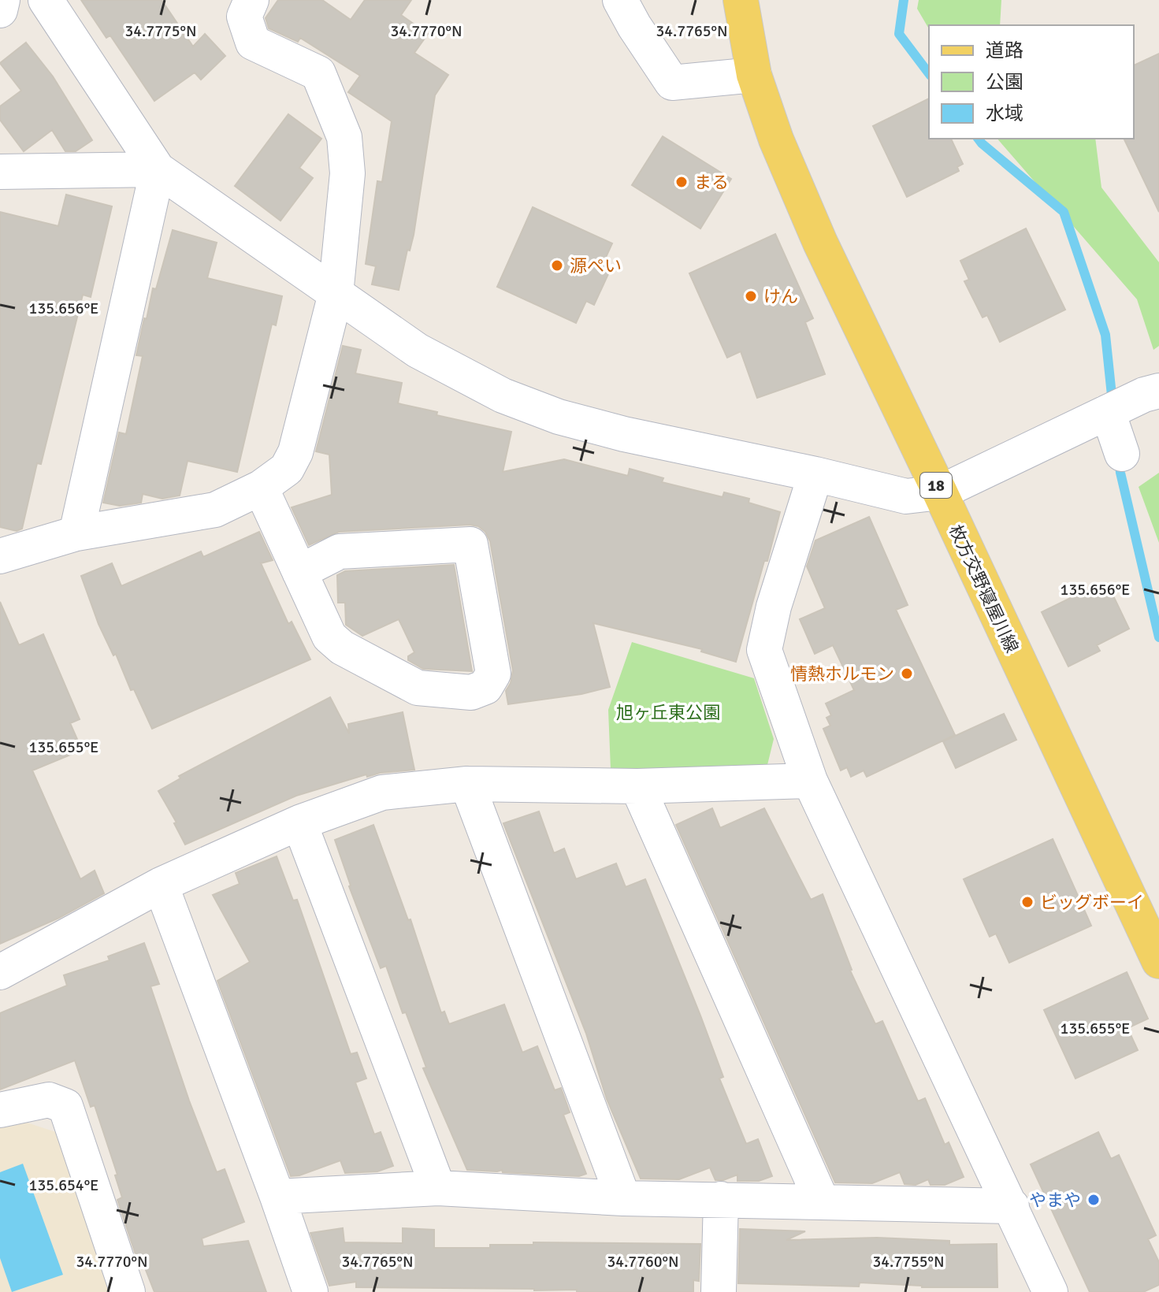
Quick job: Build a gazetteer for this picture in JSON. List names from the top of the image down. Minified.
{"streets":{"main road":["18","枚方交野寝屋川線"]},"parks":["旭ヶ丘東公園"],"places":["まる","源ぺい","けん","情熱ホルモン","ビッグボーイ","やまや"],"legend":["道路","公園","水域"],"coordinates":["34.7775°N","34.7770°N","34.7765°N","135.656°E","135.655°E","135.654°E","34.7760°N","34.7755°N"]}
